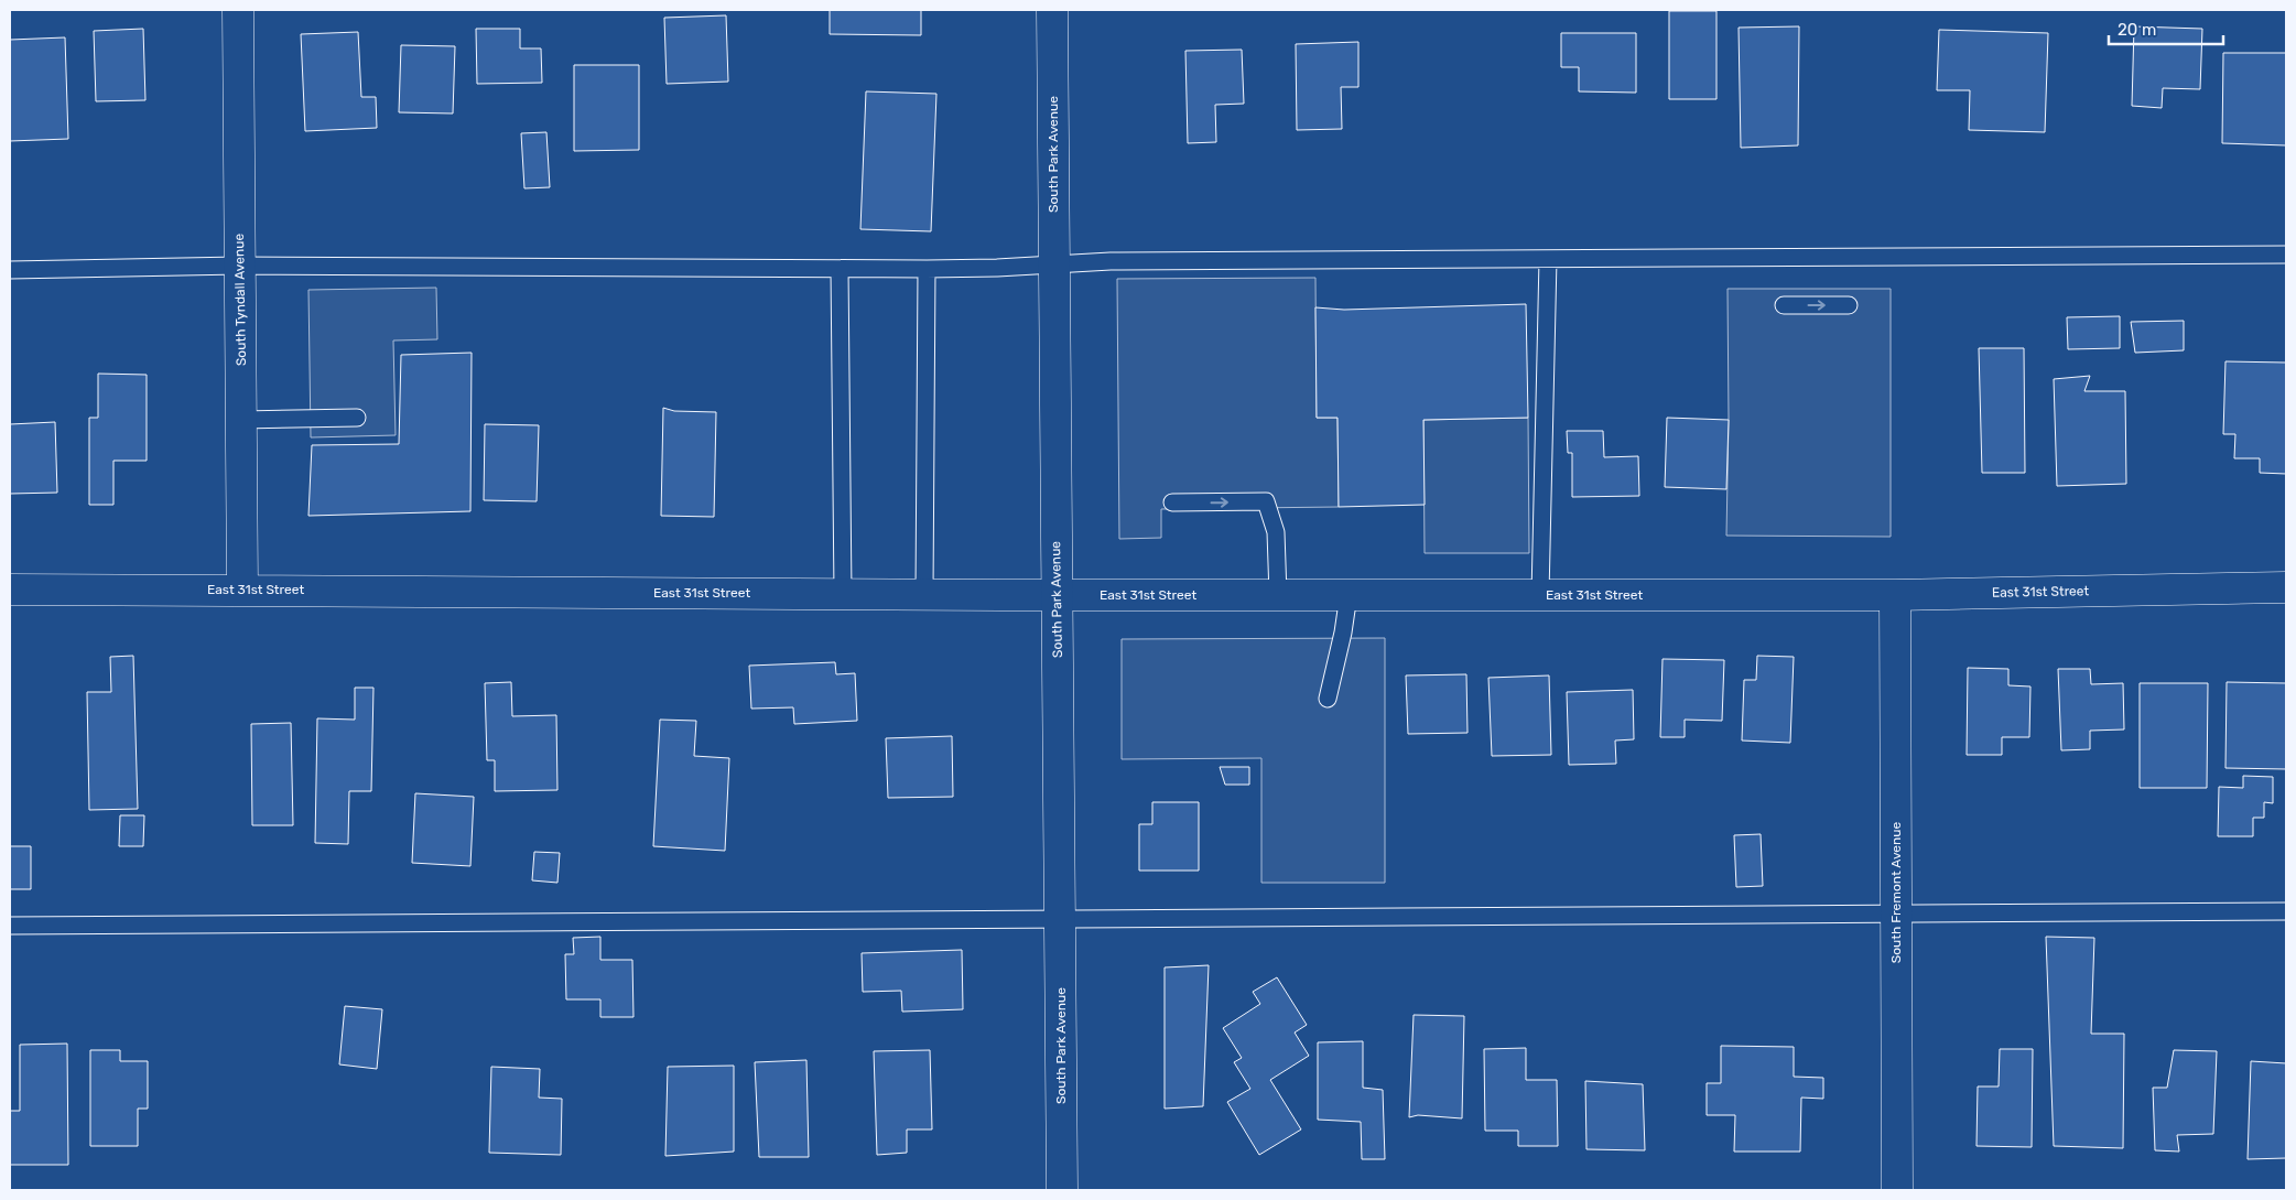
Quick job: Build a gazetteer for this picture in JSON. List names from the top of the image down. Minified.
{"streets":{"street":["South Park Avenue","South Tyndall Avenue","East 31st Street","South Fremont Avenue"]},"crossings":[["South Park Avenue","East 31st Street"],["South Tyndall Avenue","East 31st Street"],["East 31st Street","South Fremont Avenue"]],"scale_bar":"20 m"}
